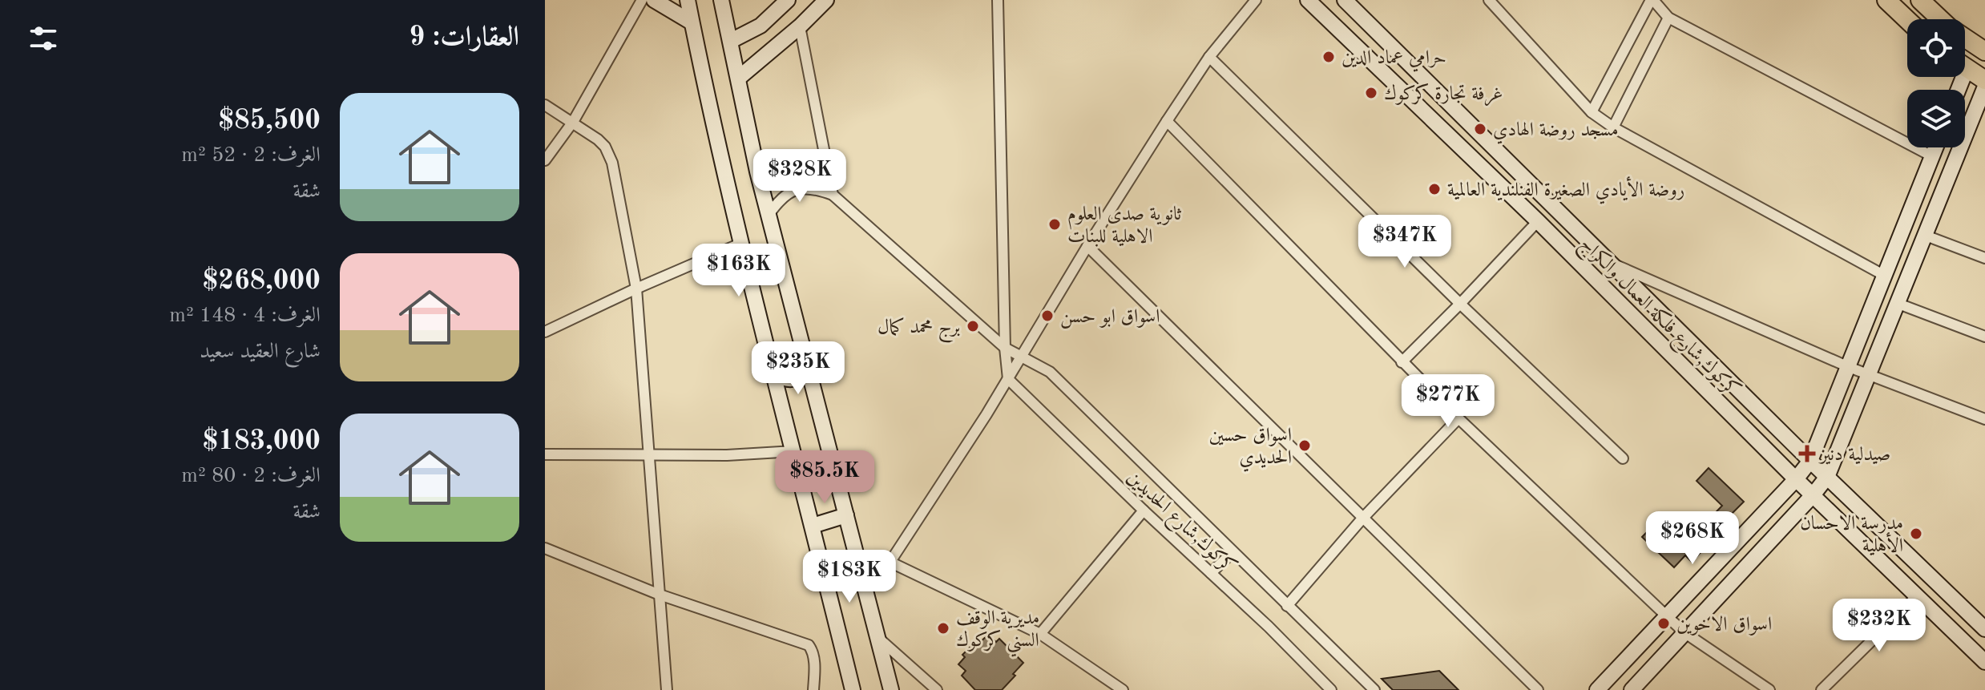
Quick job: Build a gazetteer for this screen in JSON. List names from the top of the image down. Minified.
{"streets":{"street":["كركوك,شارع فلكة العمال والكراج","كركوك,شارع الحديدين"]},"places":{"other":["حرامي عماد الدين","غرفة تجارة كركوك","مسجد روضة الهادي","روضة الأيادي الصغيرة الفنلندية العالمية","ثانوية صدى العلوم الاهلية للبنات","اسواق ابو حسن","برج محمد كمال","اسواق حسين الحديدي","مدرسة الاحسان الأهلية","اسواق الاخوين","مديرية الوقف السني كركوك"],"health":["صيدلية دنيز"]},"page":{"heading":"العقارات: 9","list":[{"name":"$85,500","note":"الغرف: 2 · 52 m² · شقة"},{"name":"$268,000","note":"الغرف: 4 · 148 m² · شارع العقيد سعيد"},{"name":"$183,000","note":"الغرف: 2 · 80 m² · شقة"}],"price":["$328K","$347K","$163K","$235K","$277K","$85.5K","$268K","$183K","$232K"]}}
